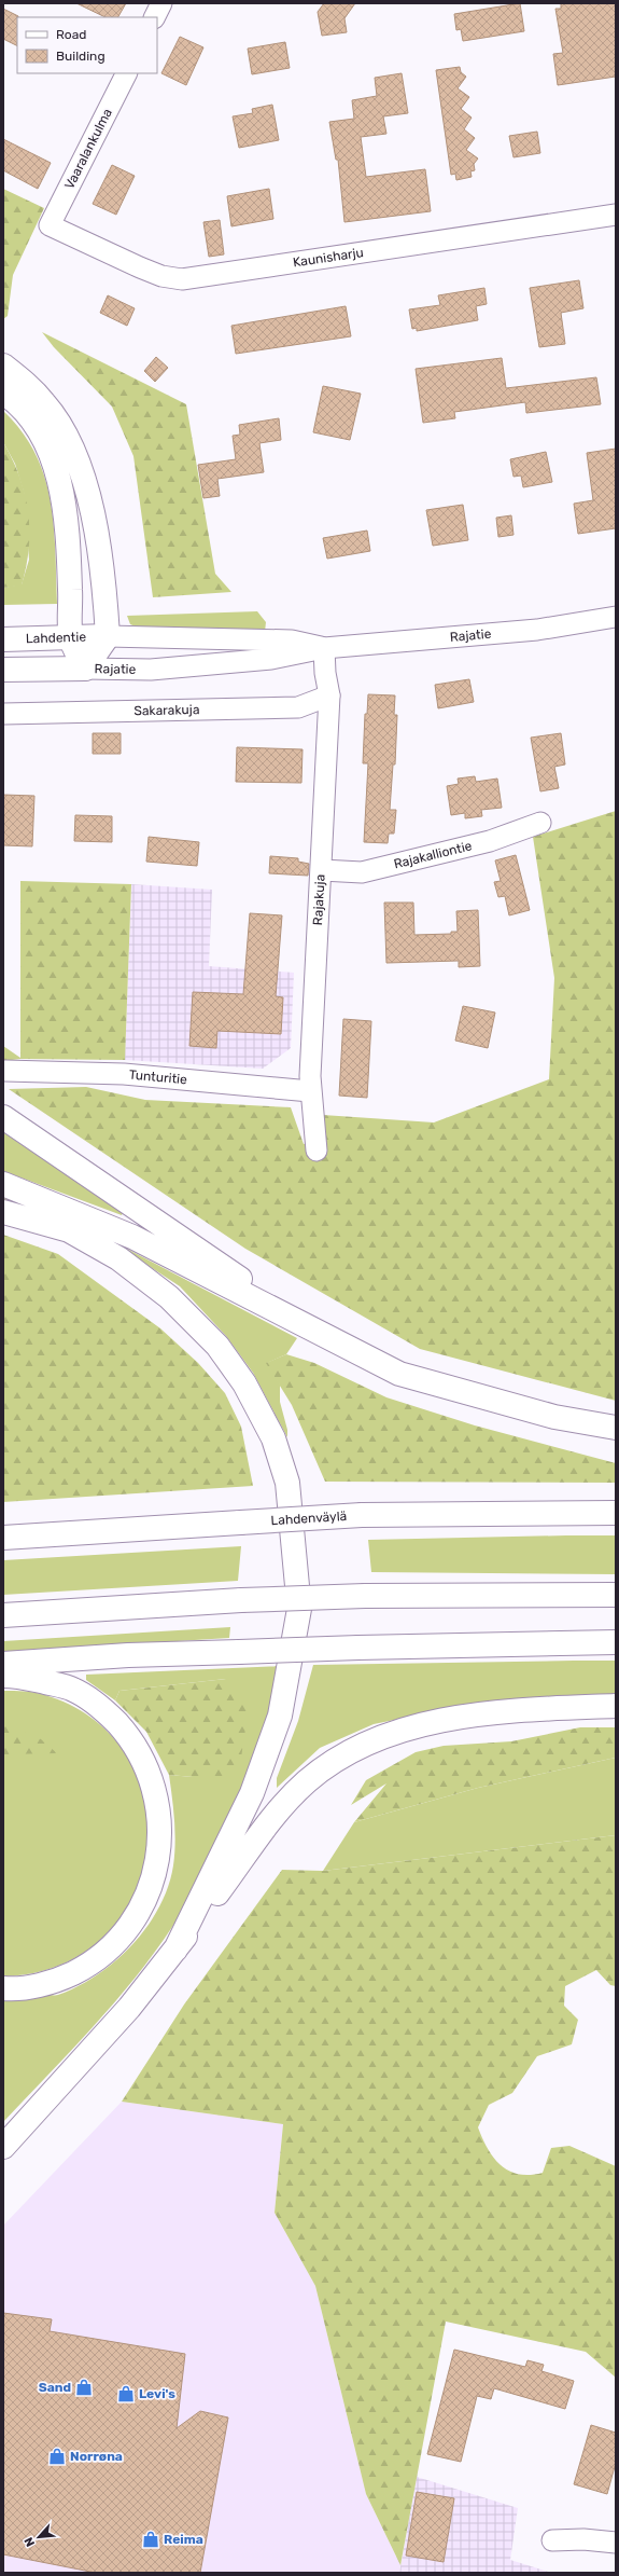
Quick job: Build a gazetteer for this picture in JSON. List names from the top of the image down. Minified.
{"streets":{"main road":["Lahdentie","Lahdenväylä"],"street":["Vaaralankulma","Kaunisharju","Rajatie","Sakarakuja","Rajakalliontie","Rajakuja","Tunturitie"]},"crossings":[["Vaaralankulma","Kaunisharju"],["Rajatie","Lahdentie"],["Rajatie","Rajakuja"],["Sakarakuja","Rajakuja"],["Rajakalliontie","Rajakuja"],["Rajakuja","Tunturitie"]],"places":{"shop":["Sand","Levi's","Norrøna","Reima"]},"legend":["Road","Building"],"north":"bottom left"}
